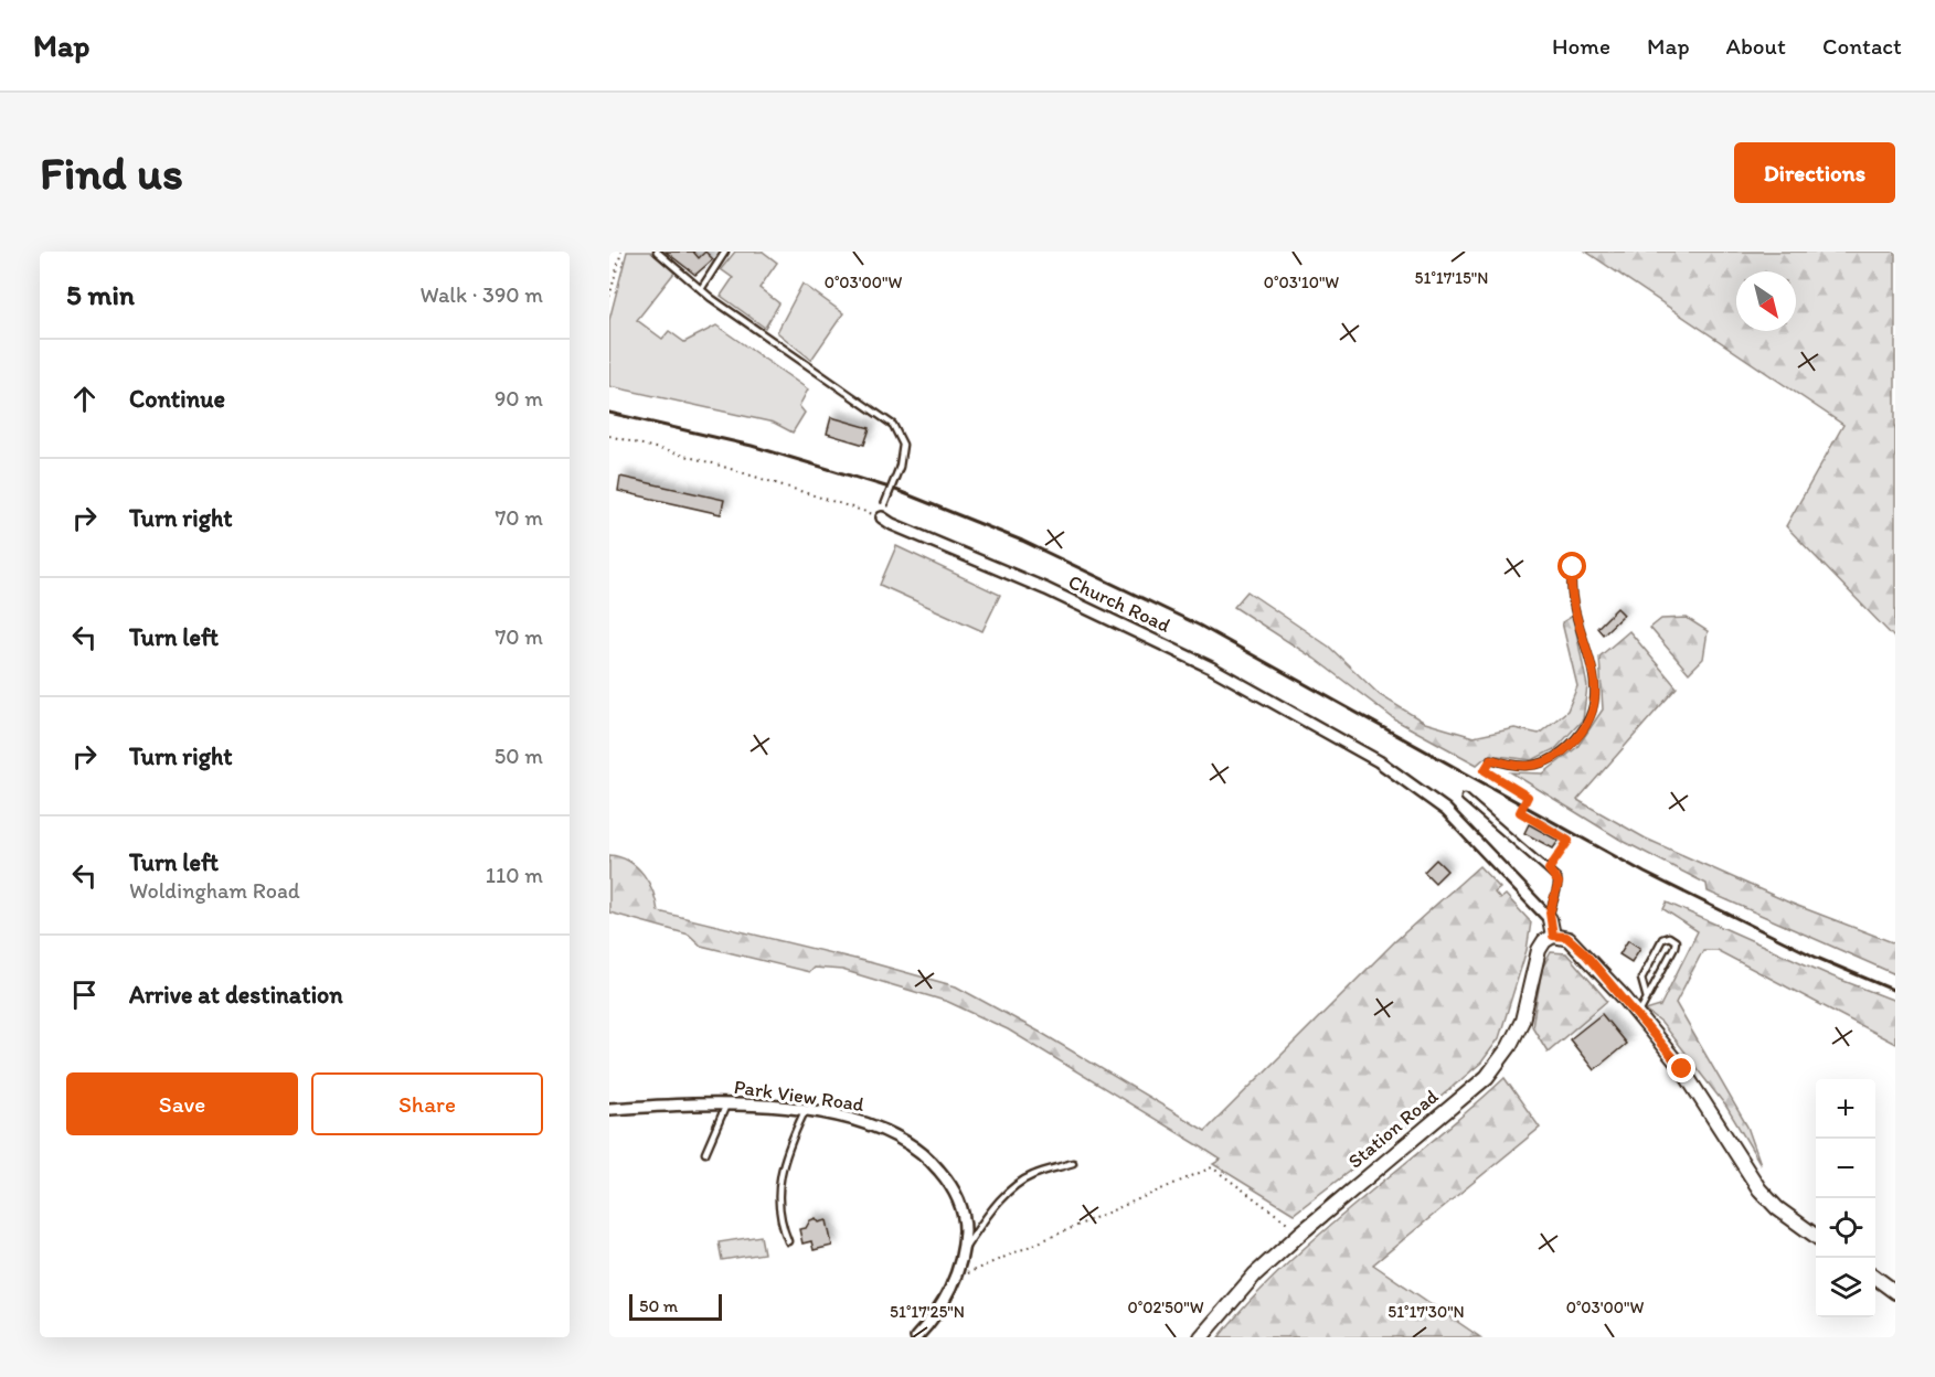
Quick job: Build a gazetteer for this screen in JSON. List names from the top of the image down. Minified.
{"streets":{"street":["Church Road","Park View Road","Station Road"]},"scale_bar":"50 m","north":"bottom right","page":{"header":"Map","nav":["Home","Map","About","Contact"],"buttons":["Directions",["Save","Share"]],"title":"Find us","heading":["5 min","Walk · 390 m"],"list":[["Continue","90 m"],["Turn right","70 m"],["Turn left","70 m"],["Turn right","50 m"],["Turn left","Woldingham Road","110 m"],"Arrive at destination"],"map_buttons":["+","−"],"scale":"50 m"},"coordinates":["51°17'15\"N","0°03'00\"W","0°03'10\"W","0°02'50\"W","51°17'25\"N","51°17'30\"N"]}
